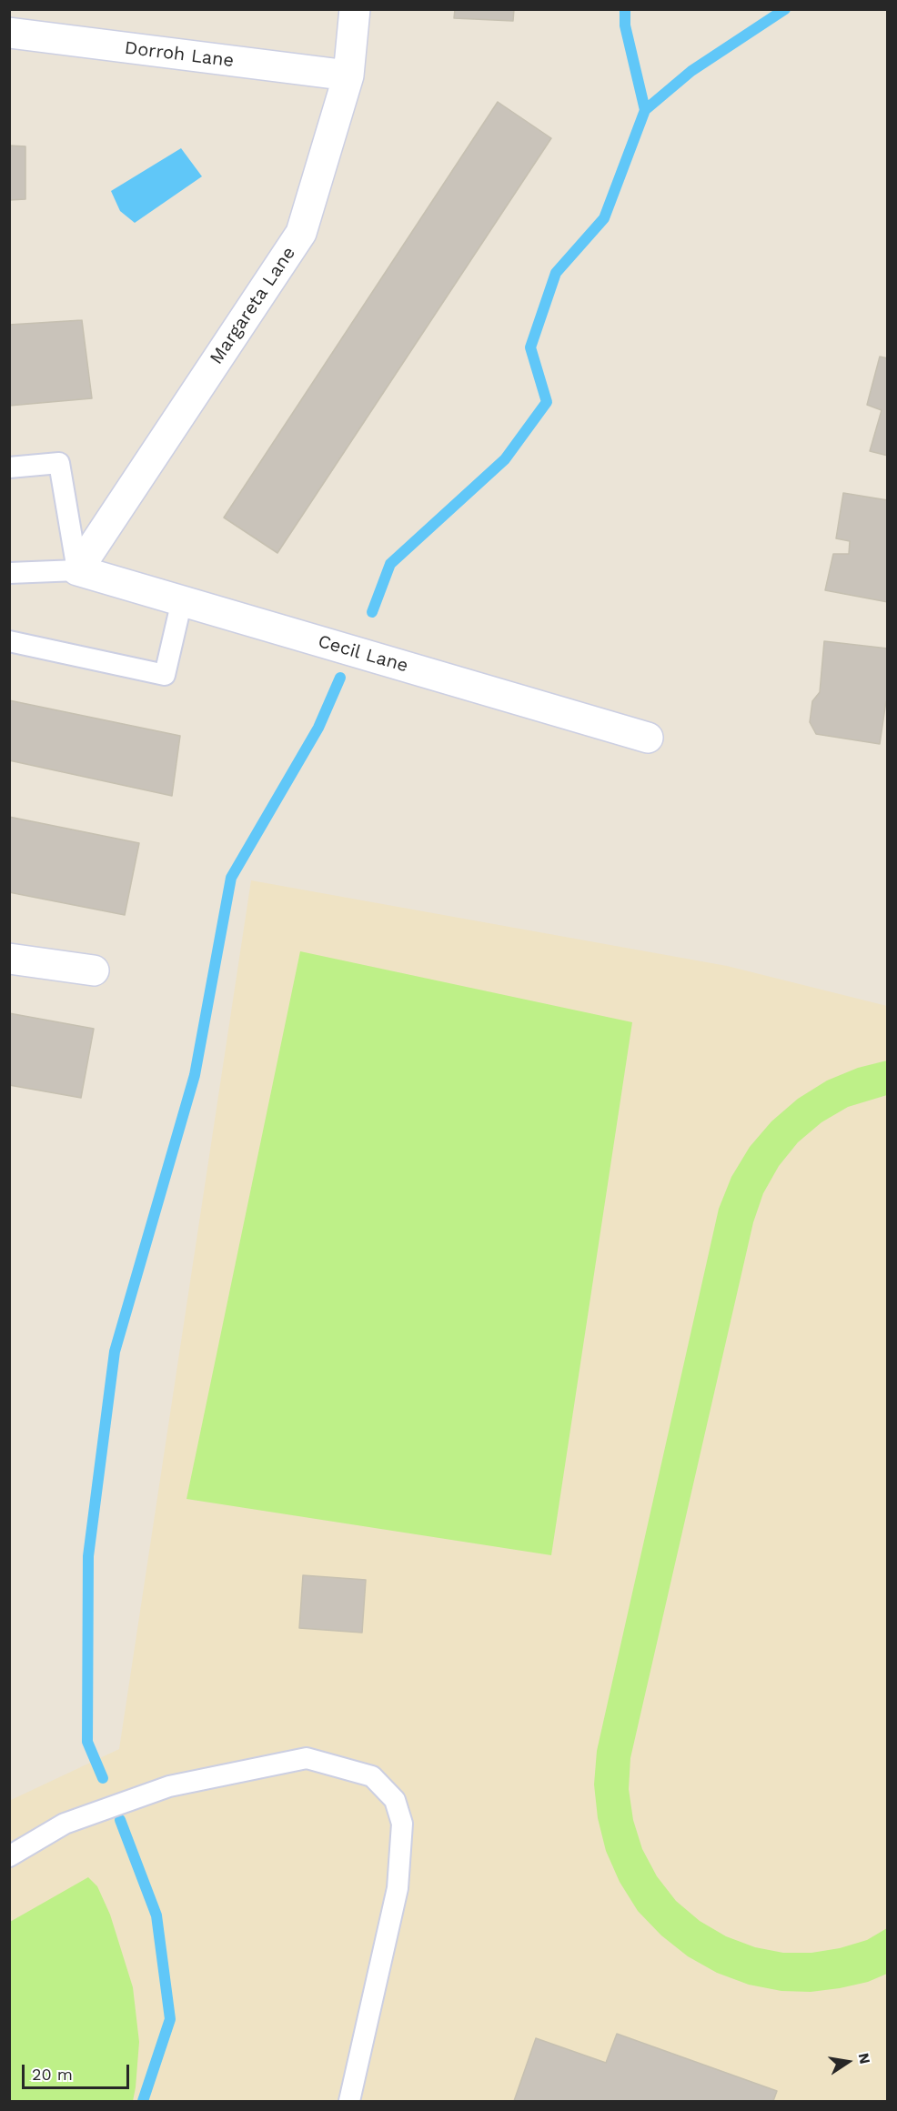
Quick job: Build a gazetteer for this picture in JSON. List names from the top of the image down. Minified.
{"streets":{"street":["Dorroh Lane","Margareta Lane","Cecil Lane"]},"crossings":[["Dorroh Lane","Margareta Lane"],["Margareta Lane","Cecil Lane"]],"scale_bar":"20 m","north":"right"}
